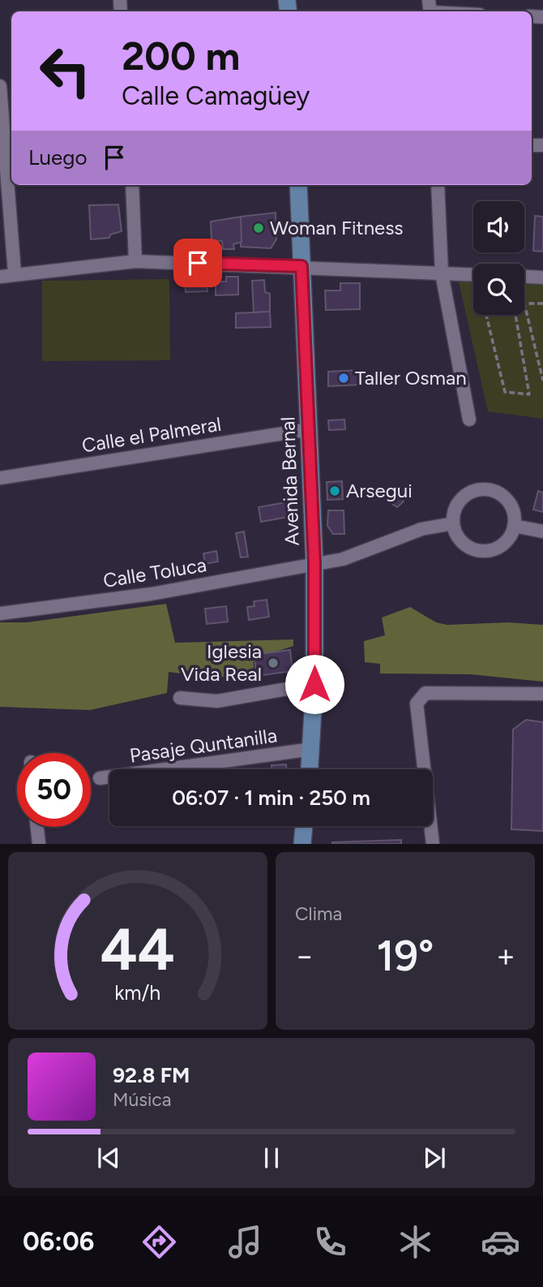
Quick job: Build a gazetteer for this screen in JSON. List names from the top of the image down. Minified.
{"streets":{"main road":["Avenida Bernal"],"street":["Calle el Palmeral","Calle Toluca","Pasaje Quntanilla"]},"crossings":[["Calle el Palmeral","Avenida Bernal"],["Avenida Bernal","Calle Toluca"],["Avenida Bernal","Pasaje Quntanilla"]],"places":["Woman Fitness","Taller Osman","Arsegui","Iglesia Vida Real"],"page":{"turn":["200 m","Calle Camagüey"],"then":"Luego","limit":"50","trip":"06:07 · 1 min · 250 m","tile":"Clima","heat":["−","19°","+"],"song":["92.8 FM","Música"],"tabs":"06:06","gauge":["44","km/h"]}}
